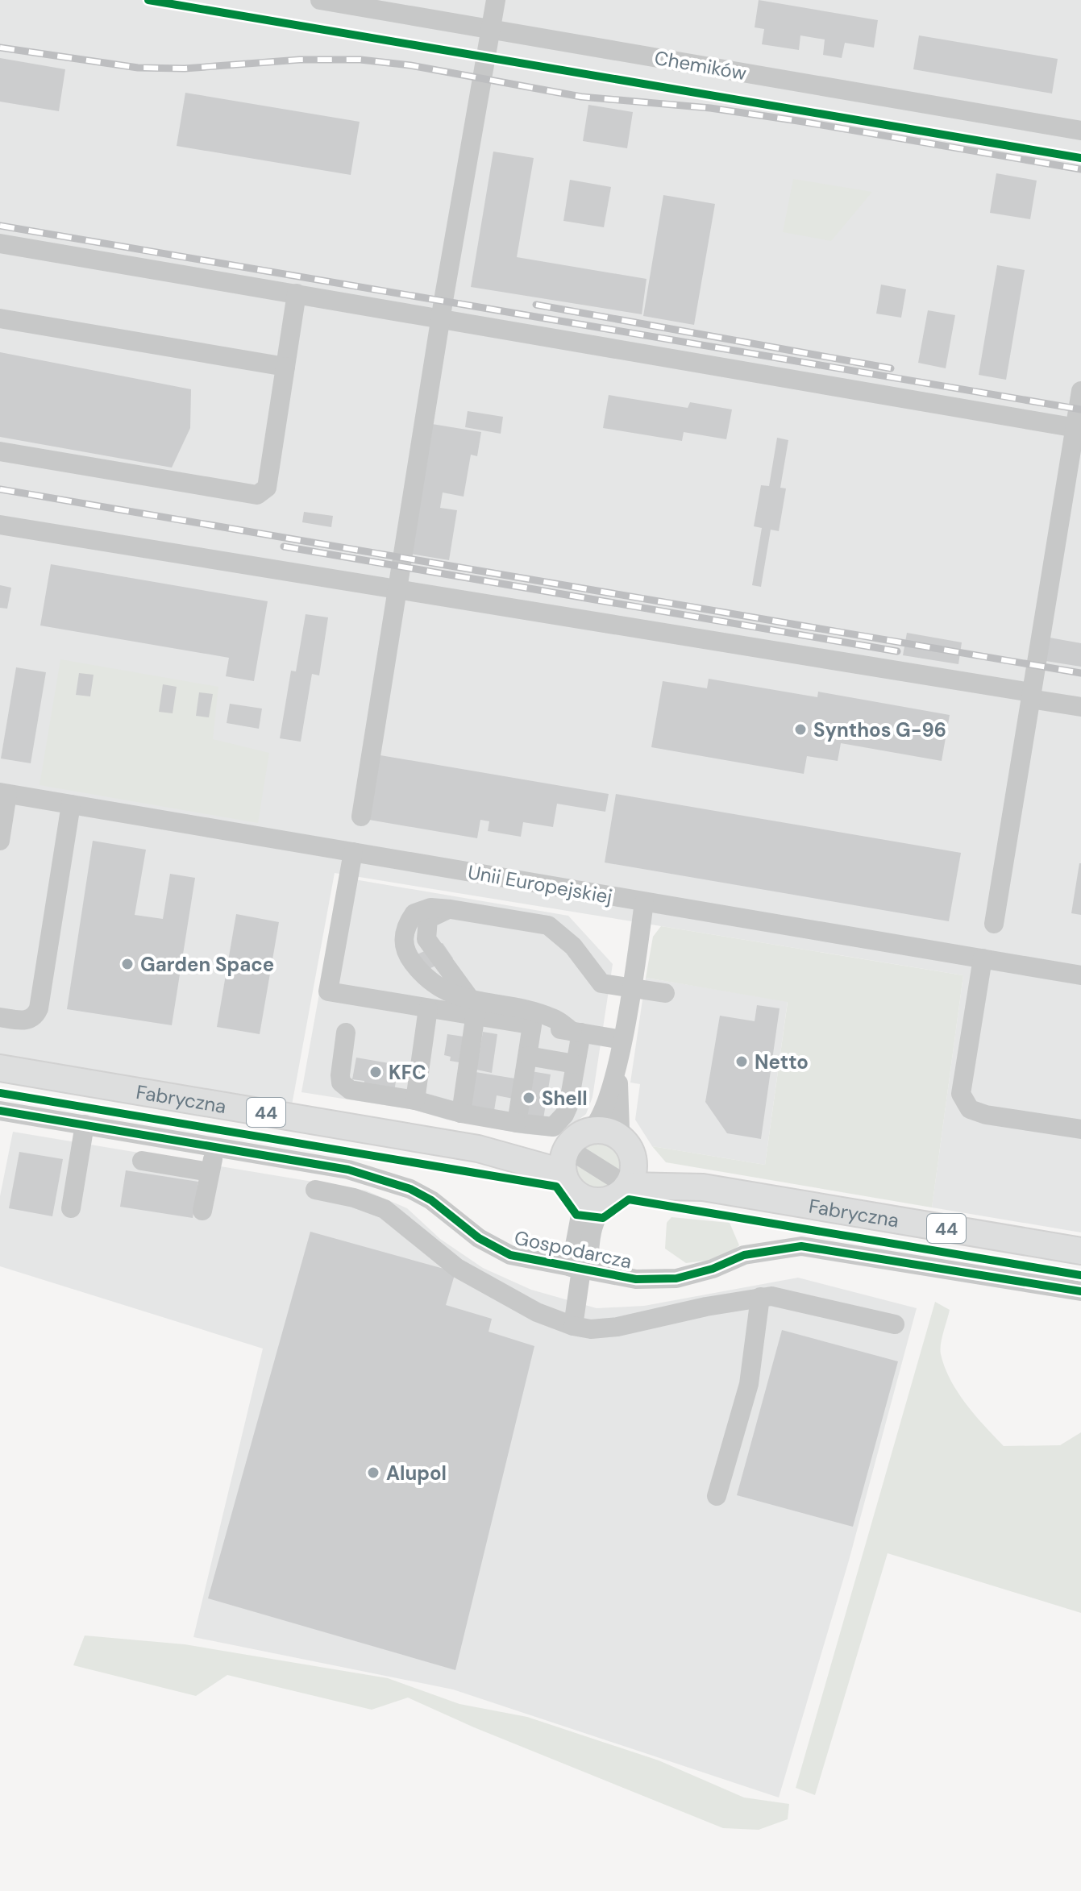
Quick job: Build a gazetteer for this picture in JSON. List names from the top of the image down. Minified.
{"streets":{"main road":["Fabryczna","44"],"street":["Chemików","Unii Europejskiej","Gospodarcza"]},"crossings":[["Fabryczna","44"]],"places":["Synthos G-96","Garden Space","Netto","KFC","Shell","Alupol"]}
